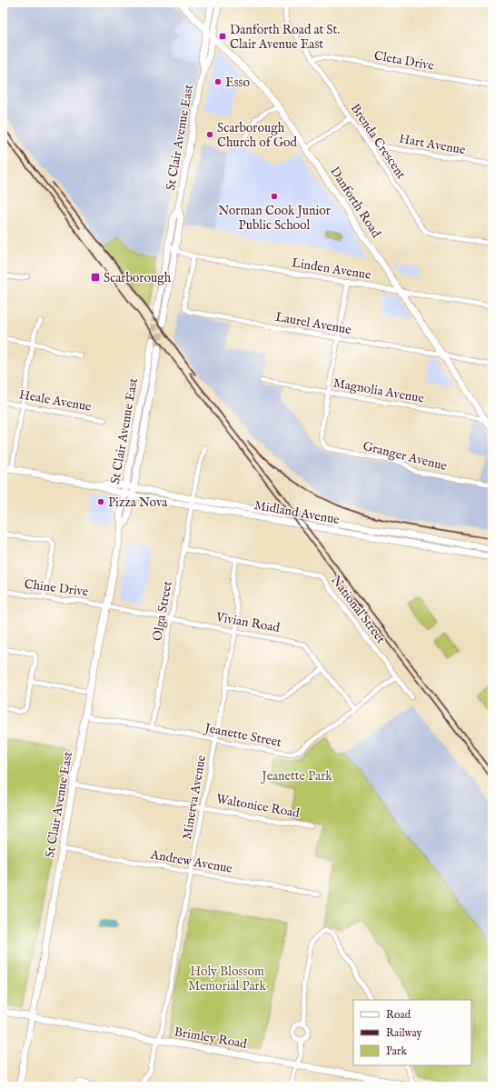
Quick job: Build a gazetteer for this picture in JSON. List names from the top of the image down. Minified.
{"streets":{"main road":["St Clair Avenue East","Danforth Road","Midland Avenue","Brimley Road"],"street":["Cleta Drive","Brenda Crescent","Hart Avenue","Linden Avenue","Laurel Avenue","Magnolia Avenue","Heale Avenue","Granger Avenue","Chine Drive","National Street","Olga Street","Vivian Road","Jeanette Street","Minerva Avenue","Waltonice Road","Andrew Avenue"]},"crossings":[["Cleta Drive","Brenda Crescent"],["St Clair Avenue East","Danforth Road"],["St Clair Avenue East","Linden Avenue"],["St Clair Avenue East","Midland Avenue"],["St Clair Avenue East","Chine Drive"],["St Clair Avenue East","Vivian Road"],["St Clair Avenue East","Jeanette Street"],["St Clair Avenue East","Waltonice Road"],["St Clair Avenue East","Andrew Avenue"],["St Clair Avenue East","Brimley Road"],["Brenda Crescent","Hart Avenue"],["Danforth Road","Linden Avenue"],["Danforth Road","Laurel Avenue"],["Danforth Road","Magnolia Avenue"],["Linden Avenue","Laurel Avenue"],["Magnolia Avenue","Granger Avenue"],["Midland Avenue","Olga Street"],["Chine Drive","Vivian Road"],["National Street","Olga Street"],["National Street","Jeanette Street"],["National Street","Minerva Avenue"],["Olga Street","Vivian Road"],["Olga Street","Jeanette Street"],["Vivian Road","Jeanette Street"],["Vivian Road","Minerva Avenue"],["Jeanette Street","Minerva Avenue"],["Minerva Avenue","Waltonice Road"],["Minerva Avenue","Andrew Avenue"],["Minerva Avenue","Brimley Road"]],"parks":["Jeanette Park","Holy Blossom Memorial Park"],"places":{"transit":["Danforth Road at St. Clair Avenue East","Scarborough"],"other":["Esso","Scarborough Church of God","Norman Cook Junior Public School","Pizza Nova"]},"legend":["Road","Railway","Park"]}
